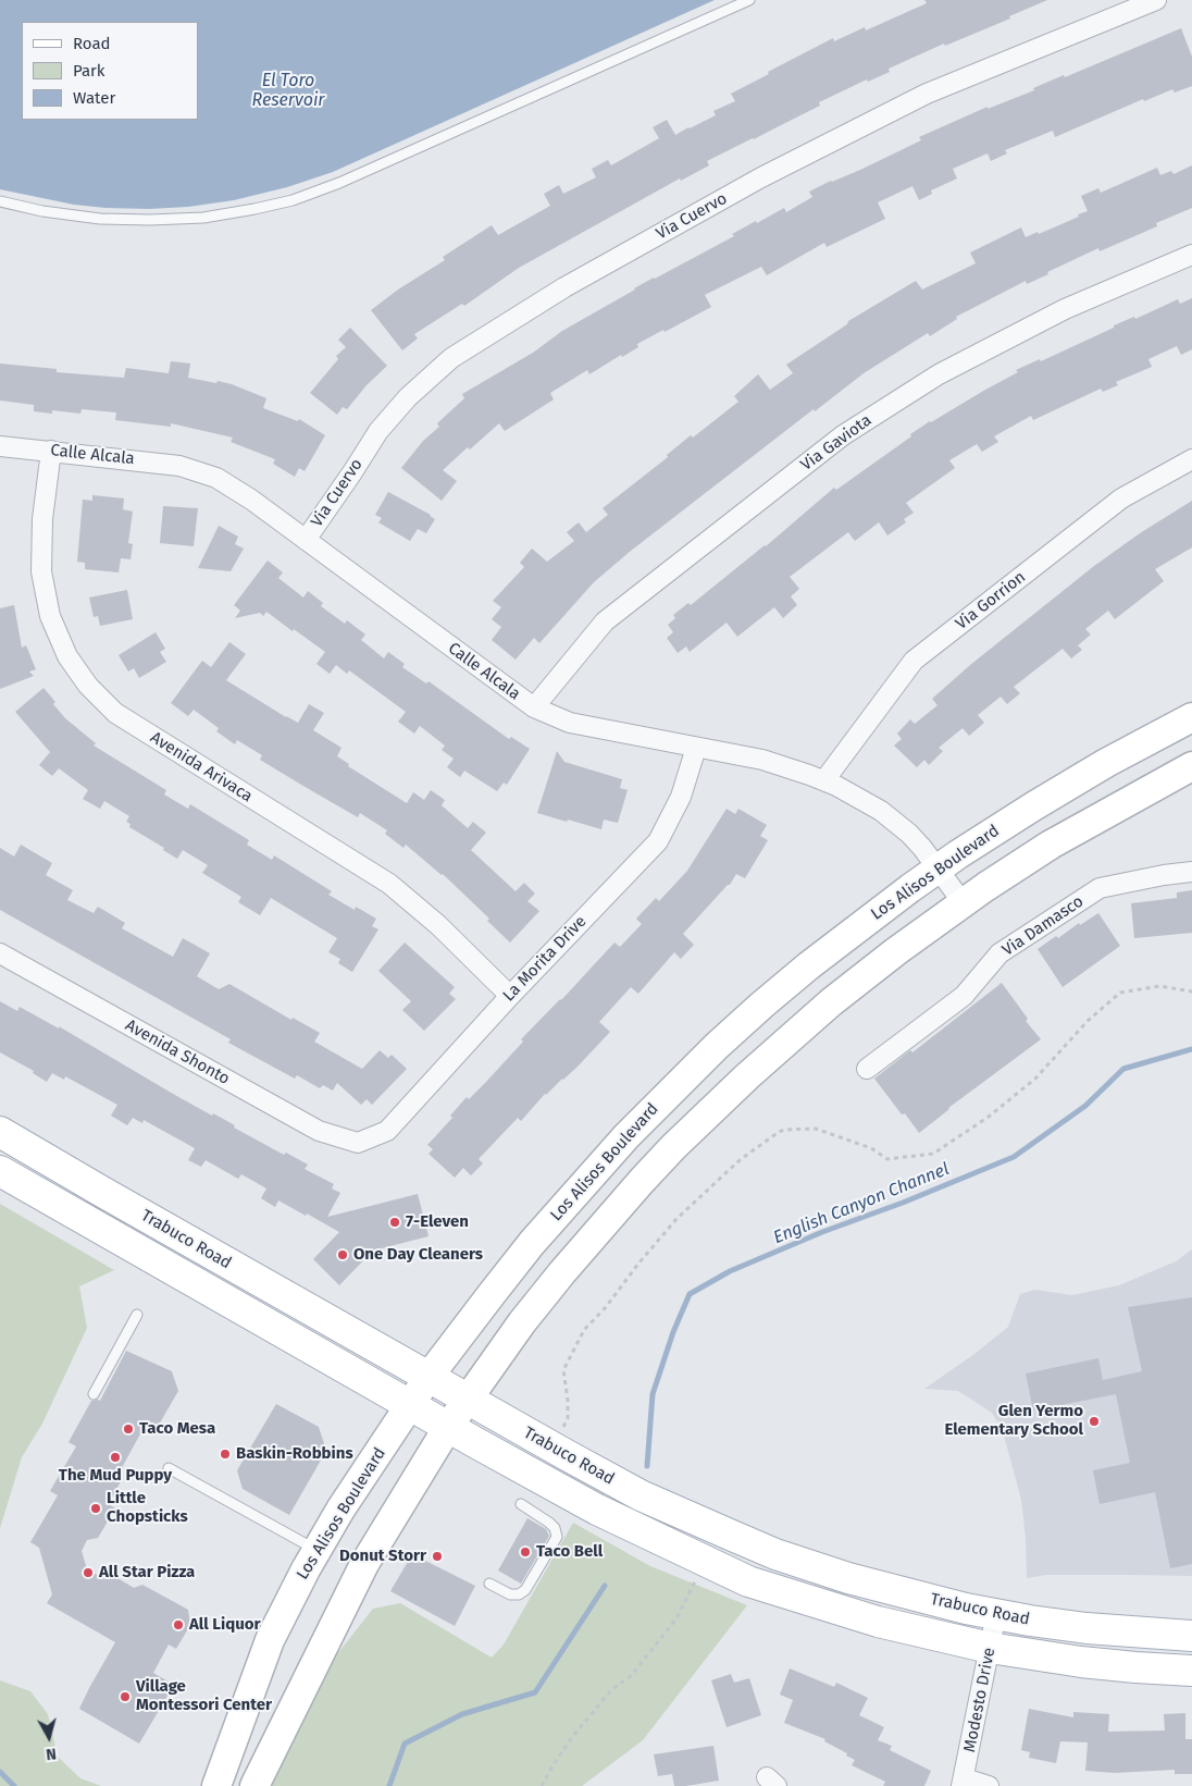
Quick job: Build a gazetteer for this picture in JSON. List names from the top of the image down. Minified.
{"streets":{"main road":["Los Alisos Boulevard","Trabuco Road"],"street":["Via Cuervo","Via Gaviota","Calle Alcala","Via Gorrion","Avenida Arivaca","Via Damasco","La Morita Drive","Avenida Shonto","Modesto Drive"]},"crossings":[["Via Cuervo","Calle Alcala"],["Via Gaviota","Calle Alcala"],["Calle Alcala","Via Gorrion"],["Calle Alcala","Avenida Arivaca"],["Calle Alcala","Los Alisos Boulevard"],["Calle Alcala","La Morita Drive"],["Avenida Arivaca","La Morita Drive"],["Los Alisos Boulevard","Trabuco Road"],["La Morita Drive","Avenida Shonto"],["Trabuco Road","Modesto Drive"]],"water":["El Toro Reservoir","English Canyon Channel"],"places":["7-Eleven","One Day Cleaners","Glen Yermo Elementary School","Taco Mesa","Baskin-Robbins","The Mud Puppy","Little Chopsticks","Taco Bell","Donut Storr","All Star Pizza","All Liquor","Village Montessori Center"],"legend":["Road","Park","Water"],"north":"bottom"}
